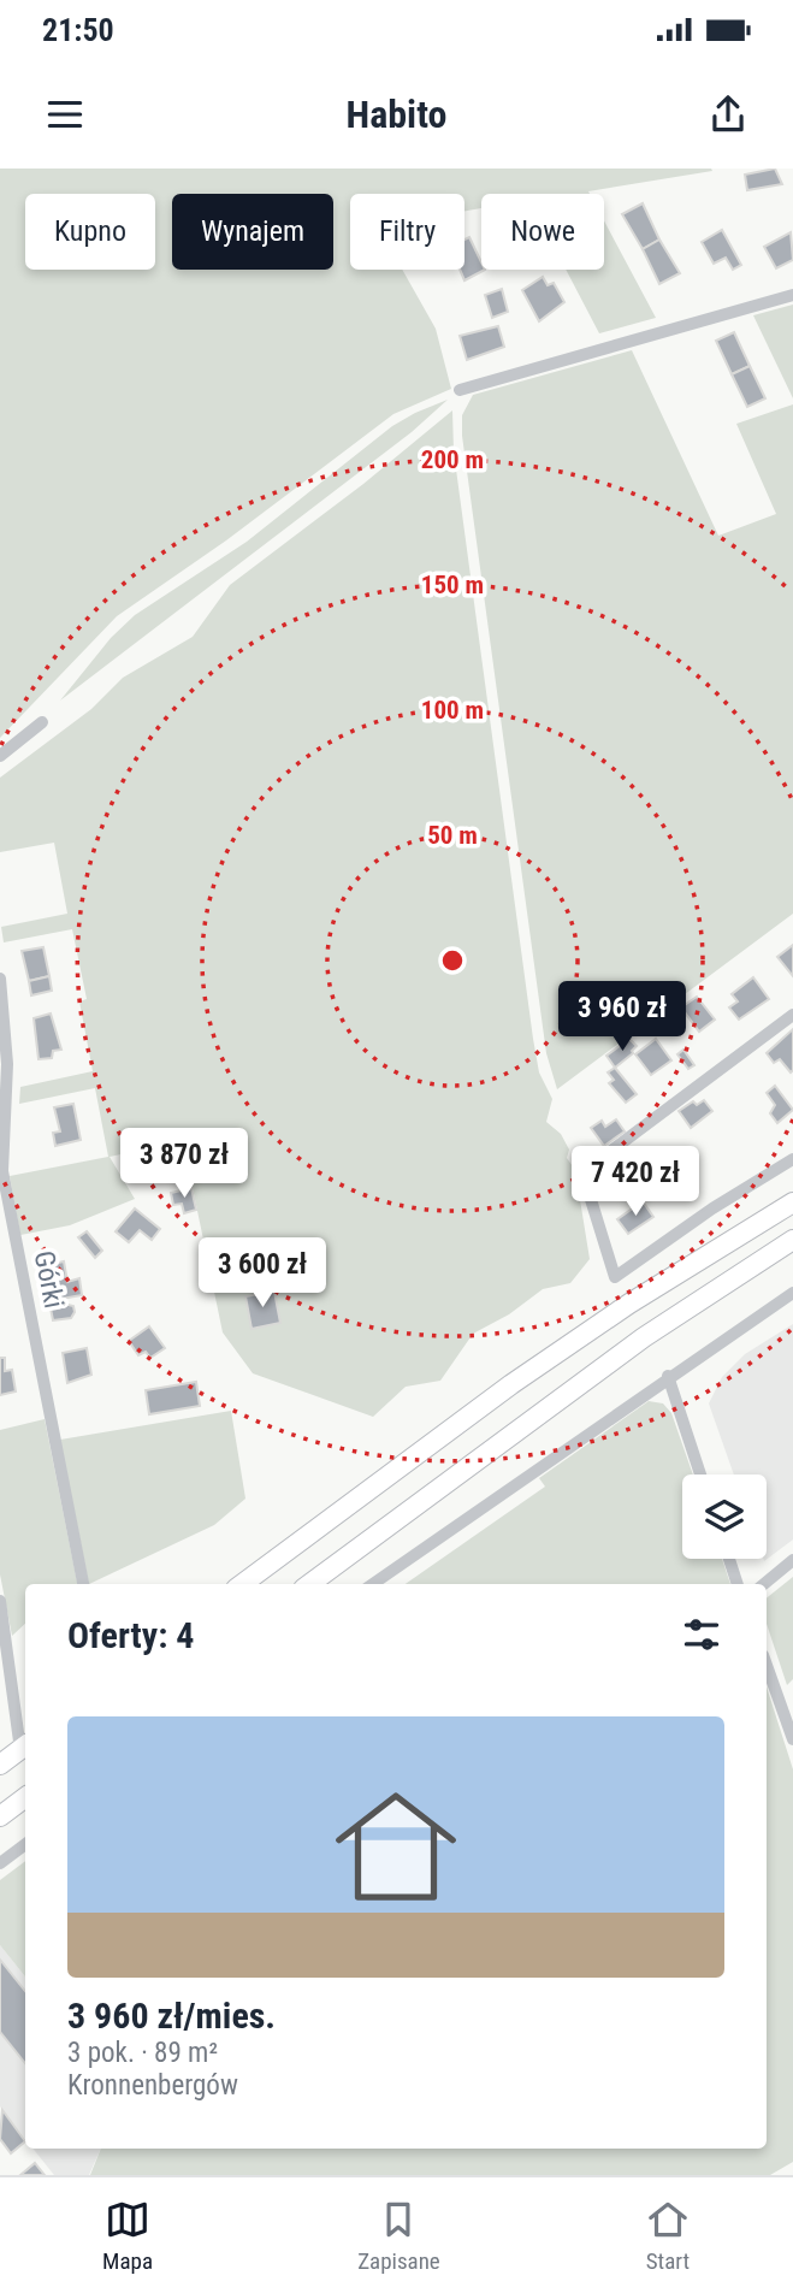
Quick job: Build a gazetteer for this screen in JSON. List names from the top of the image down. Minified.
{"streets":{"street":["Górki"]},"page":{"status":"21:50","header":"Habito","chip":["Kupno","Wynajem","Filtry","Nowe"],"price":["3 960 zł","3 870 zł","7 420 zł","3 600 zł"],"heading":"Oferty: 4","list":[{"name":"3 960 zł/mies.","note":"3 pok. · 89 m² · Kronnenbergów"}],"tabs":["Mapa","Zapisane","Start"]},"rings":["200 m","150 m","100 m","50 m"]}
